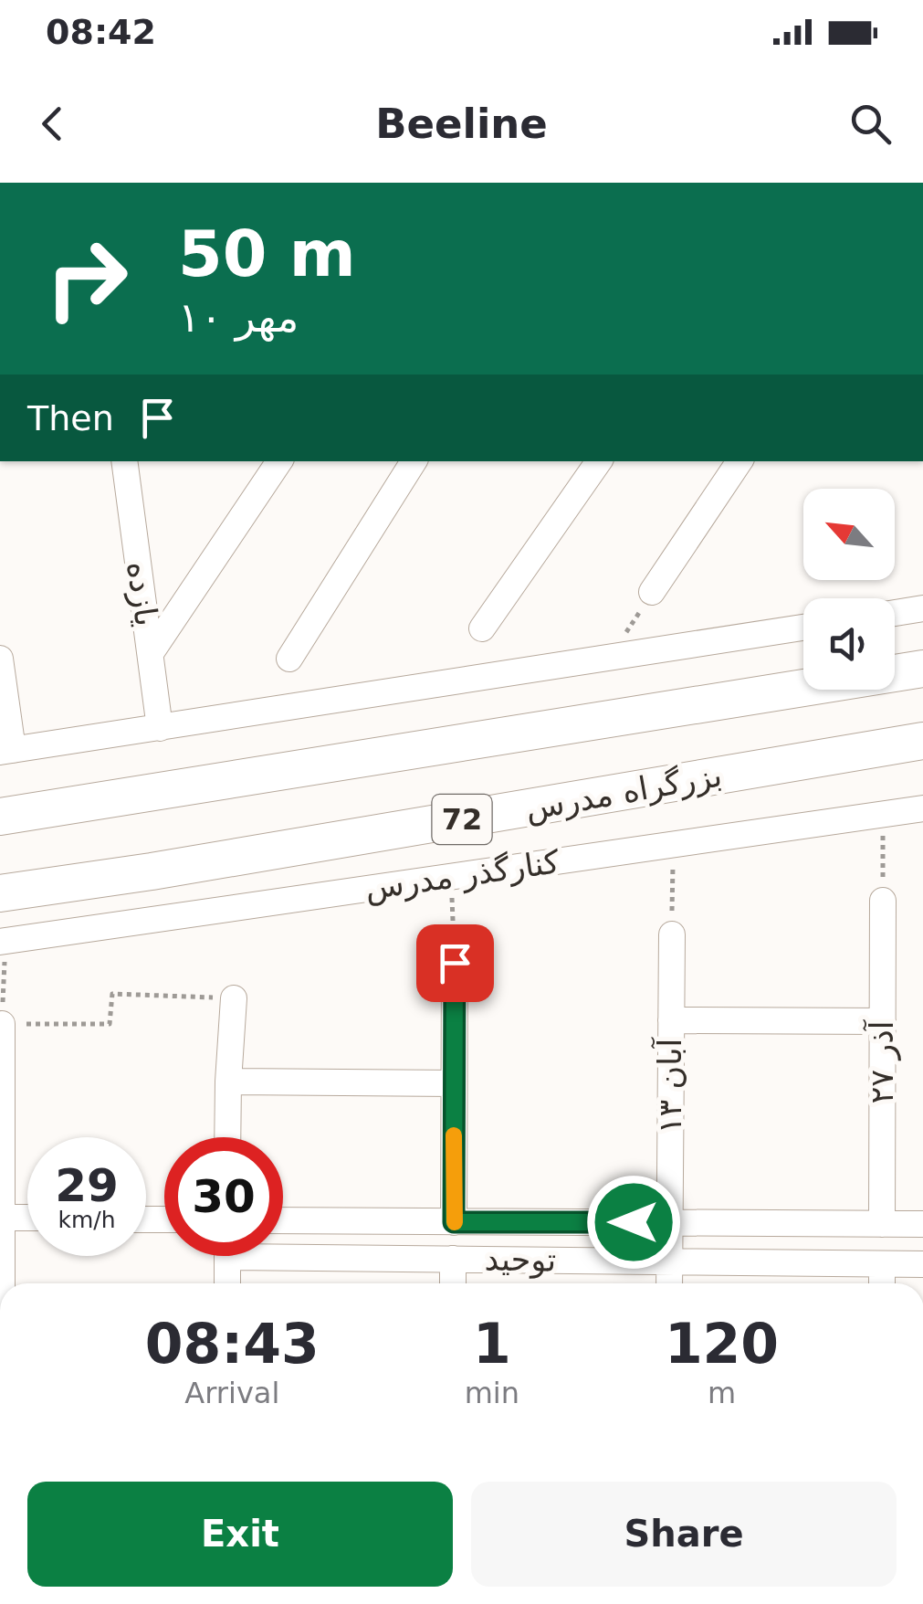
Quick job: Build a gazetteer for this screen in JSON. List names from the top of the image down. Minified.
{"streets":{"highway":["بزرگراه مدرس","72"],"street":["یازده","کنارگذر مدرس","۲۷ آذر","۱۳ آبان","توحید"]},"crossings":[["۲۷ آذر","توحید"],["۱۳ آبان","توحید"]],"north":"top left","page":{"status":"08:42","header":"Beeline","turn":["50 m","۱۰ مهر"],"then":"Then","speed":"29 km/h","limit":"30","eta":["08:43","Arrival","1","min","120","m"],"buttons":["Exit","Share"]}}
